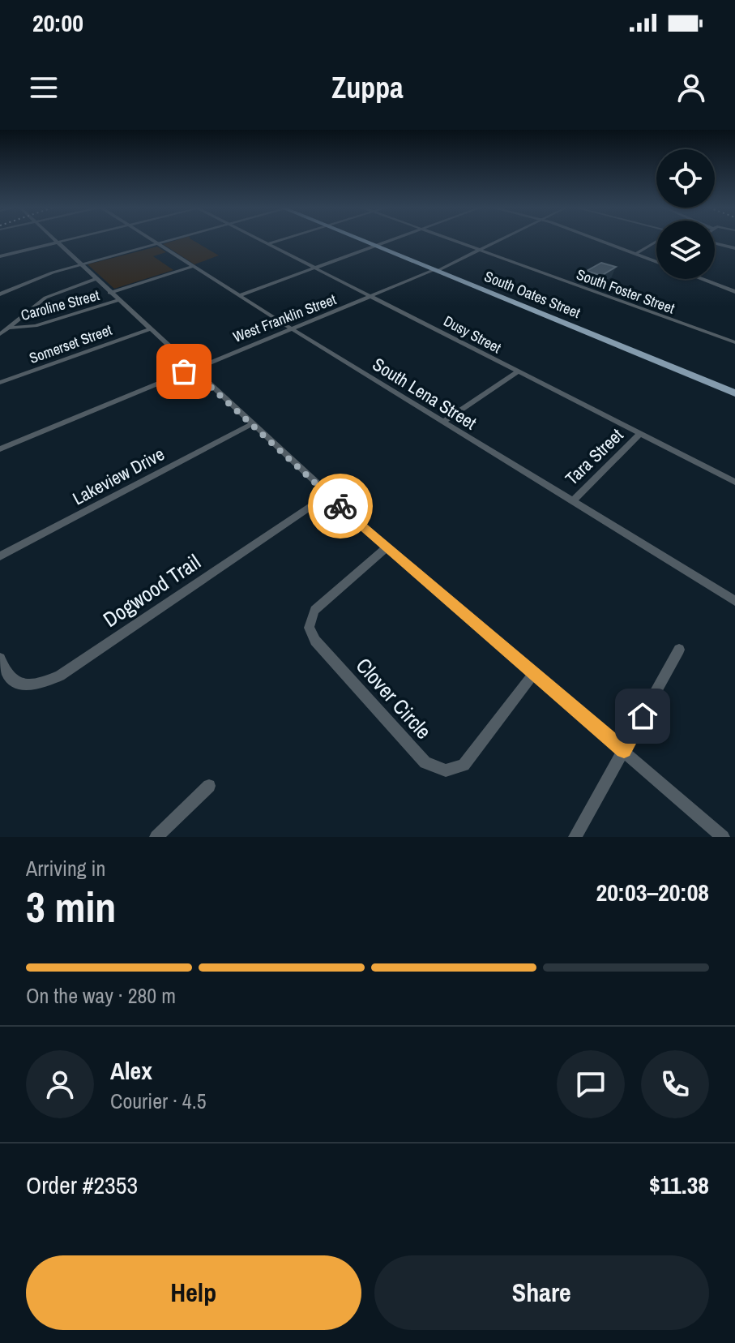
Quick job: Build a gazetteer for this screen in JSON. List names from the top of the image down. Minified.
{"streets":{"main road":["South Oates Street"],"street":["South Foster Street","Caroline Street","West Franklin Street","Dusy Street","Somerset Street","South Lena Street","Tara Street","Lakeview Drive","Dogwood Trail","Clover Circle"]},"crossings":[["South Foster Street","West Franklin Street"],["South Oates Street","West Franklin Street"],["West Franklin Street","Dusy Street"],["West Franklin Street","South Lena Street"],["Dusy Street","Tara Street"],["South Lena Street","Tara Street"]],"page":{"status":"20:00","header":"Zuppa","heading":["3 min","Arriving in","20:03–20:08"],"panel":["Alex","Courier · 4.5","Order #2353","$11.38"],"bar":"On the way · 280 m","buttons":["Help","Share"]}}
